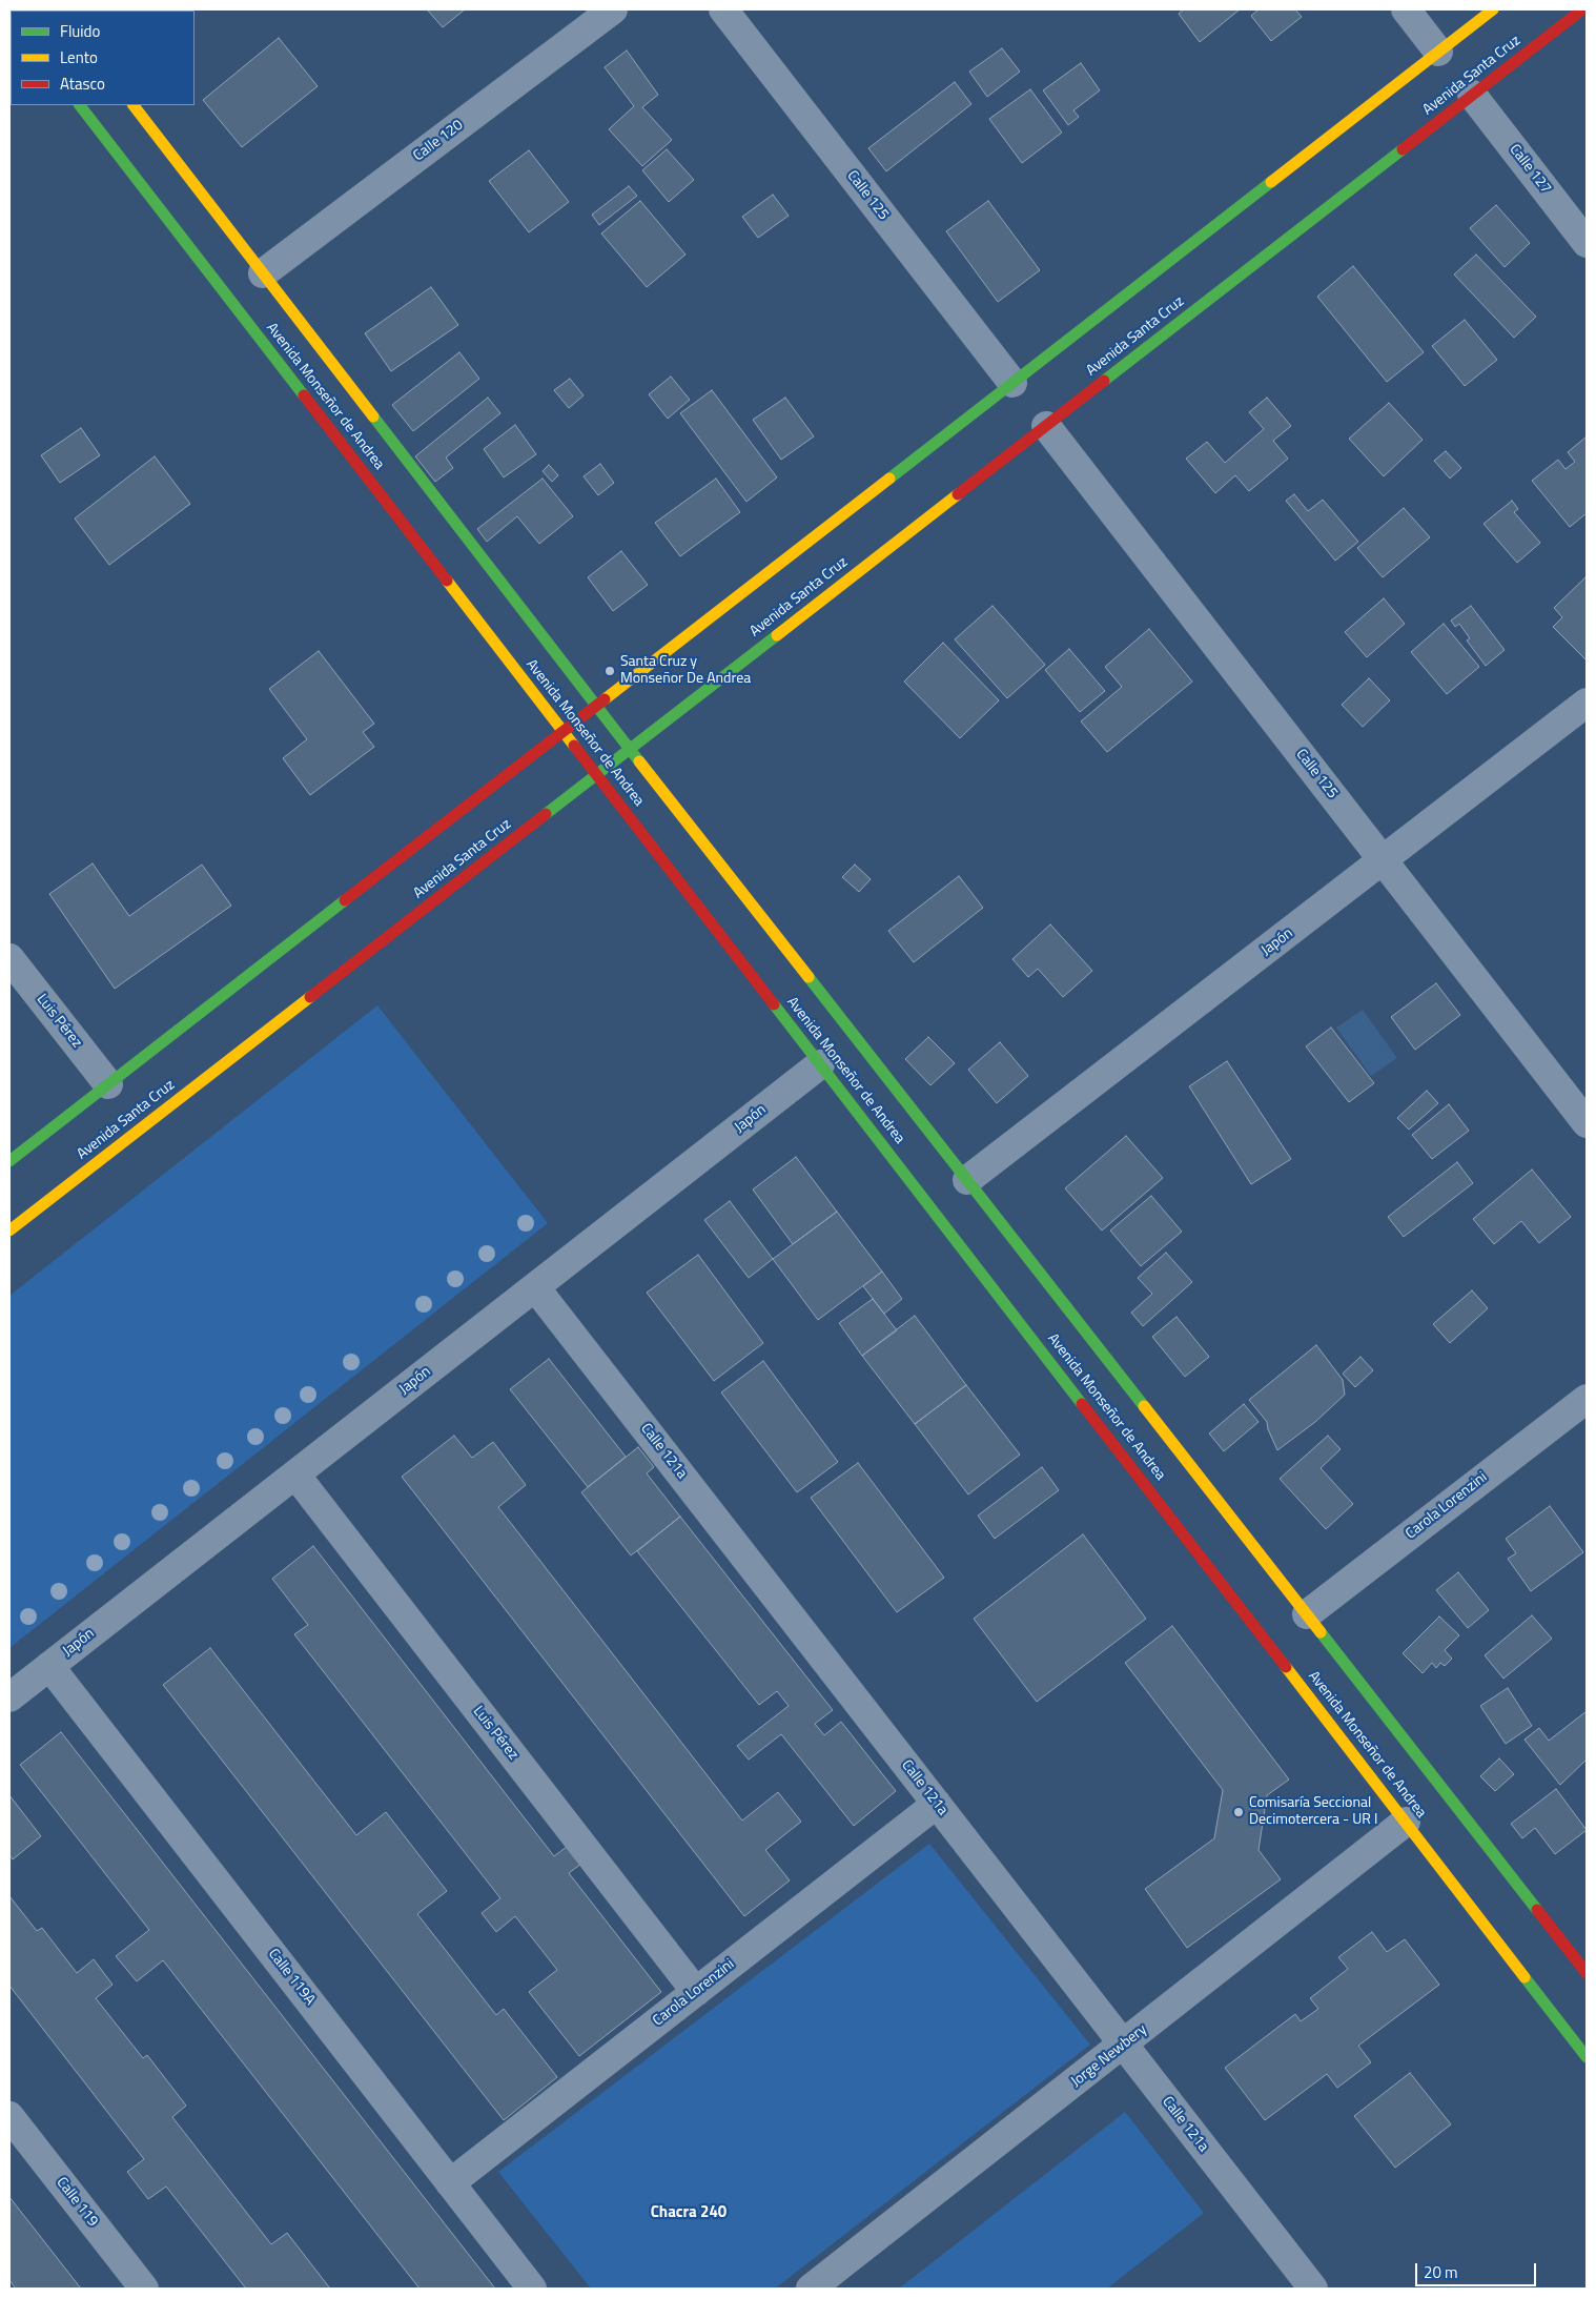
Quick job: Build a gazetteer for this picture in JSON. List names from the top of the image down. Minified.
{"streets":{"main road":["Avenida Santa Cruz","Avenida Monseñor de Andrea"],"street":["Calle 120","Calle 127","Calle 125","Japón","Luis Pérez","Calle 121a","Carola Lorenzini","Calle 119A","Jorge Newbery","Calle 119"]},"crossings":[["Avenida Santa Cruz","Calle 127"],["Avenida Santa Cruz","Calle 125"],["Avenida Santa Cruz","Avenida Monseñor de Andrea"],["Calle 120","Avenida Monseñor de Andrea"],["Calle 125","Japón"],["Avenida Monseñor de Andrea","Japón"],["Avenida Monseñor de Andrea","Carola Lorenzini"],["Avenida Monseñor de Andrea","Jorge Newbery"],["Japón","Luis Pérez"],["Japón","Calle 121a"],["Japón","Calle 119A"],["Luis Pérez","Carola Lorenzini"],["Calle 121a","Carola Lorenzini"],["Calle 121a","Jorge Newbery"],["Carola Lorenzini","Calle 119A"]],"districts":["Chacra 240"],"places":["Santa Cruz y Monseñor De Andrea","Comisaría Seccional Decimotercera - UR I"],"legend":["Fluido","Lento","Atasco"],"scale_bar":"20 m"}
